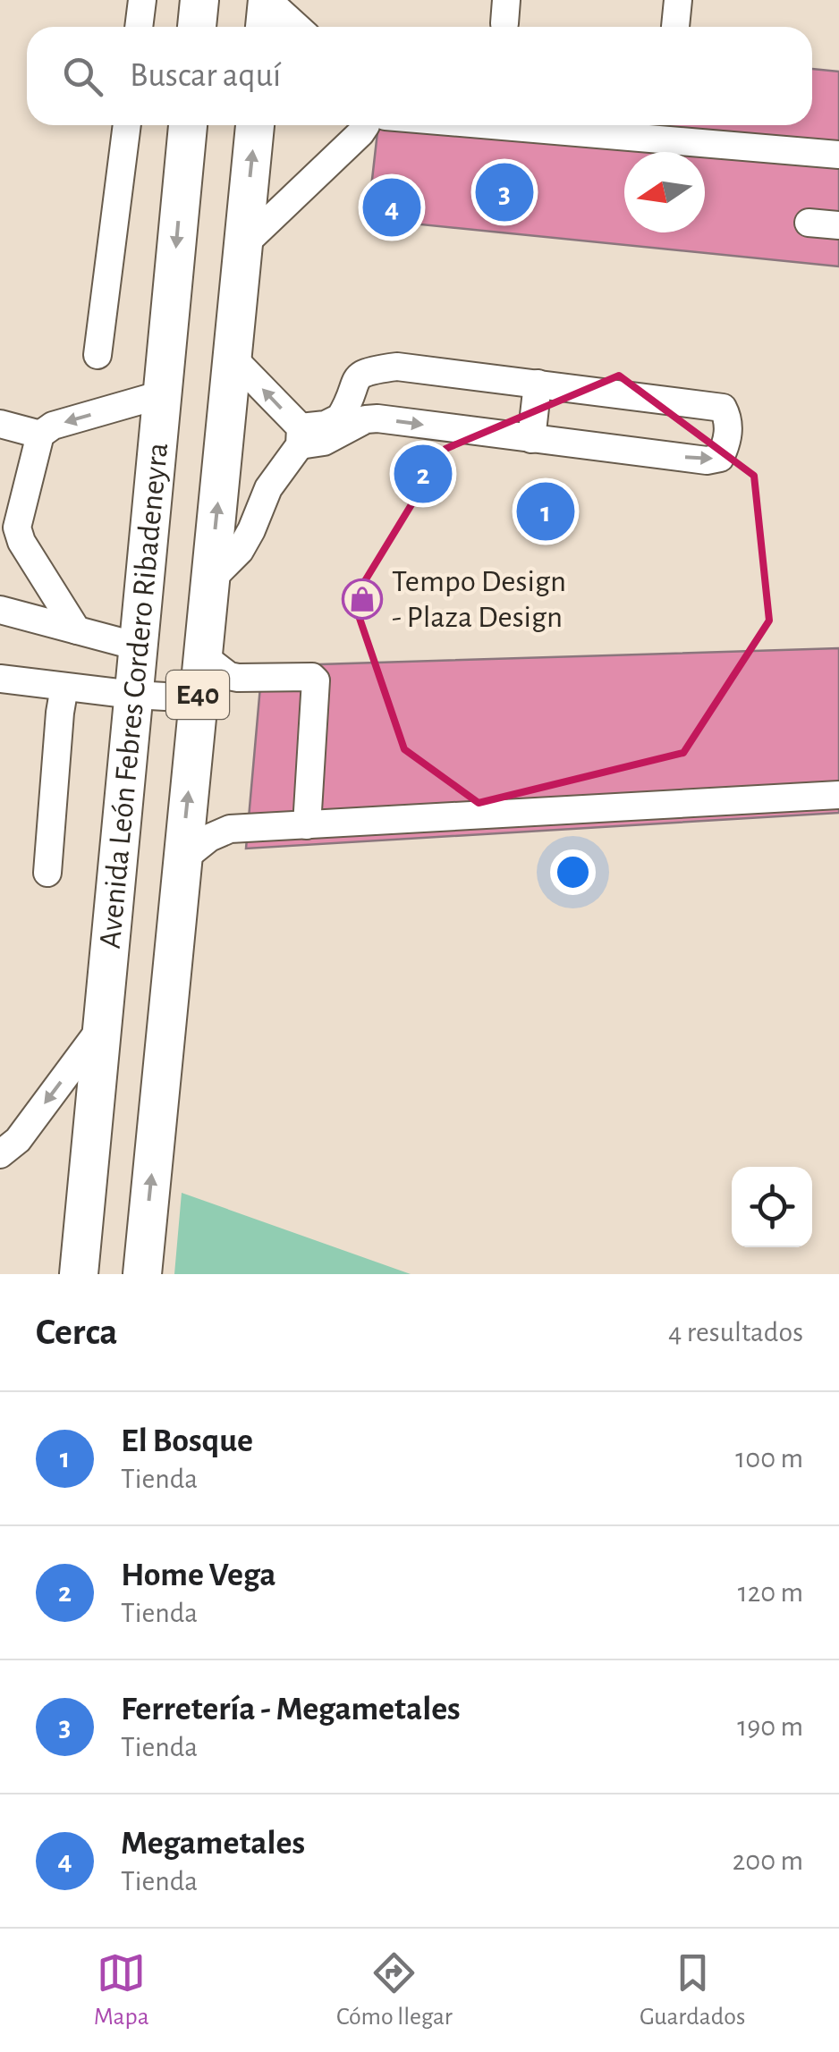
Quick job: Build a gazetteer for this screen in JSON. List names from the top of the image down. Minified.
{"streets":{"highway":["Avenida León Febres Cordero Ribadeneyra","E40"]},"places":{"shop":["Tempo Design - Plaza Design"]},"north":"left","page":{"search":"Buscar aquí","pins":["3","4","2","1"],"heading":["Cerca","4 resultados"],"list":[{"mark":"1","name":"El Bosque","note":"Tienda","value":"100 m"},{"mark":"2","name":"Home Vega","note":"Tienda","value":"120 m"},{"mark":"3","name":"Ferretería - Megametales","note":"Tienda","value":"190 m"},{"mark":"4","name":"Megametales","note":"Tienda","value":"200 m"}],"nav":["Mapa","Cómo llegar","Guardados"]}}
